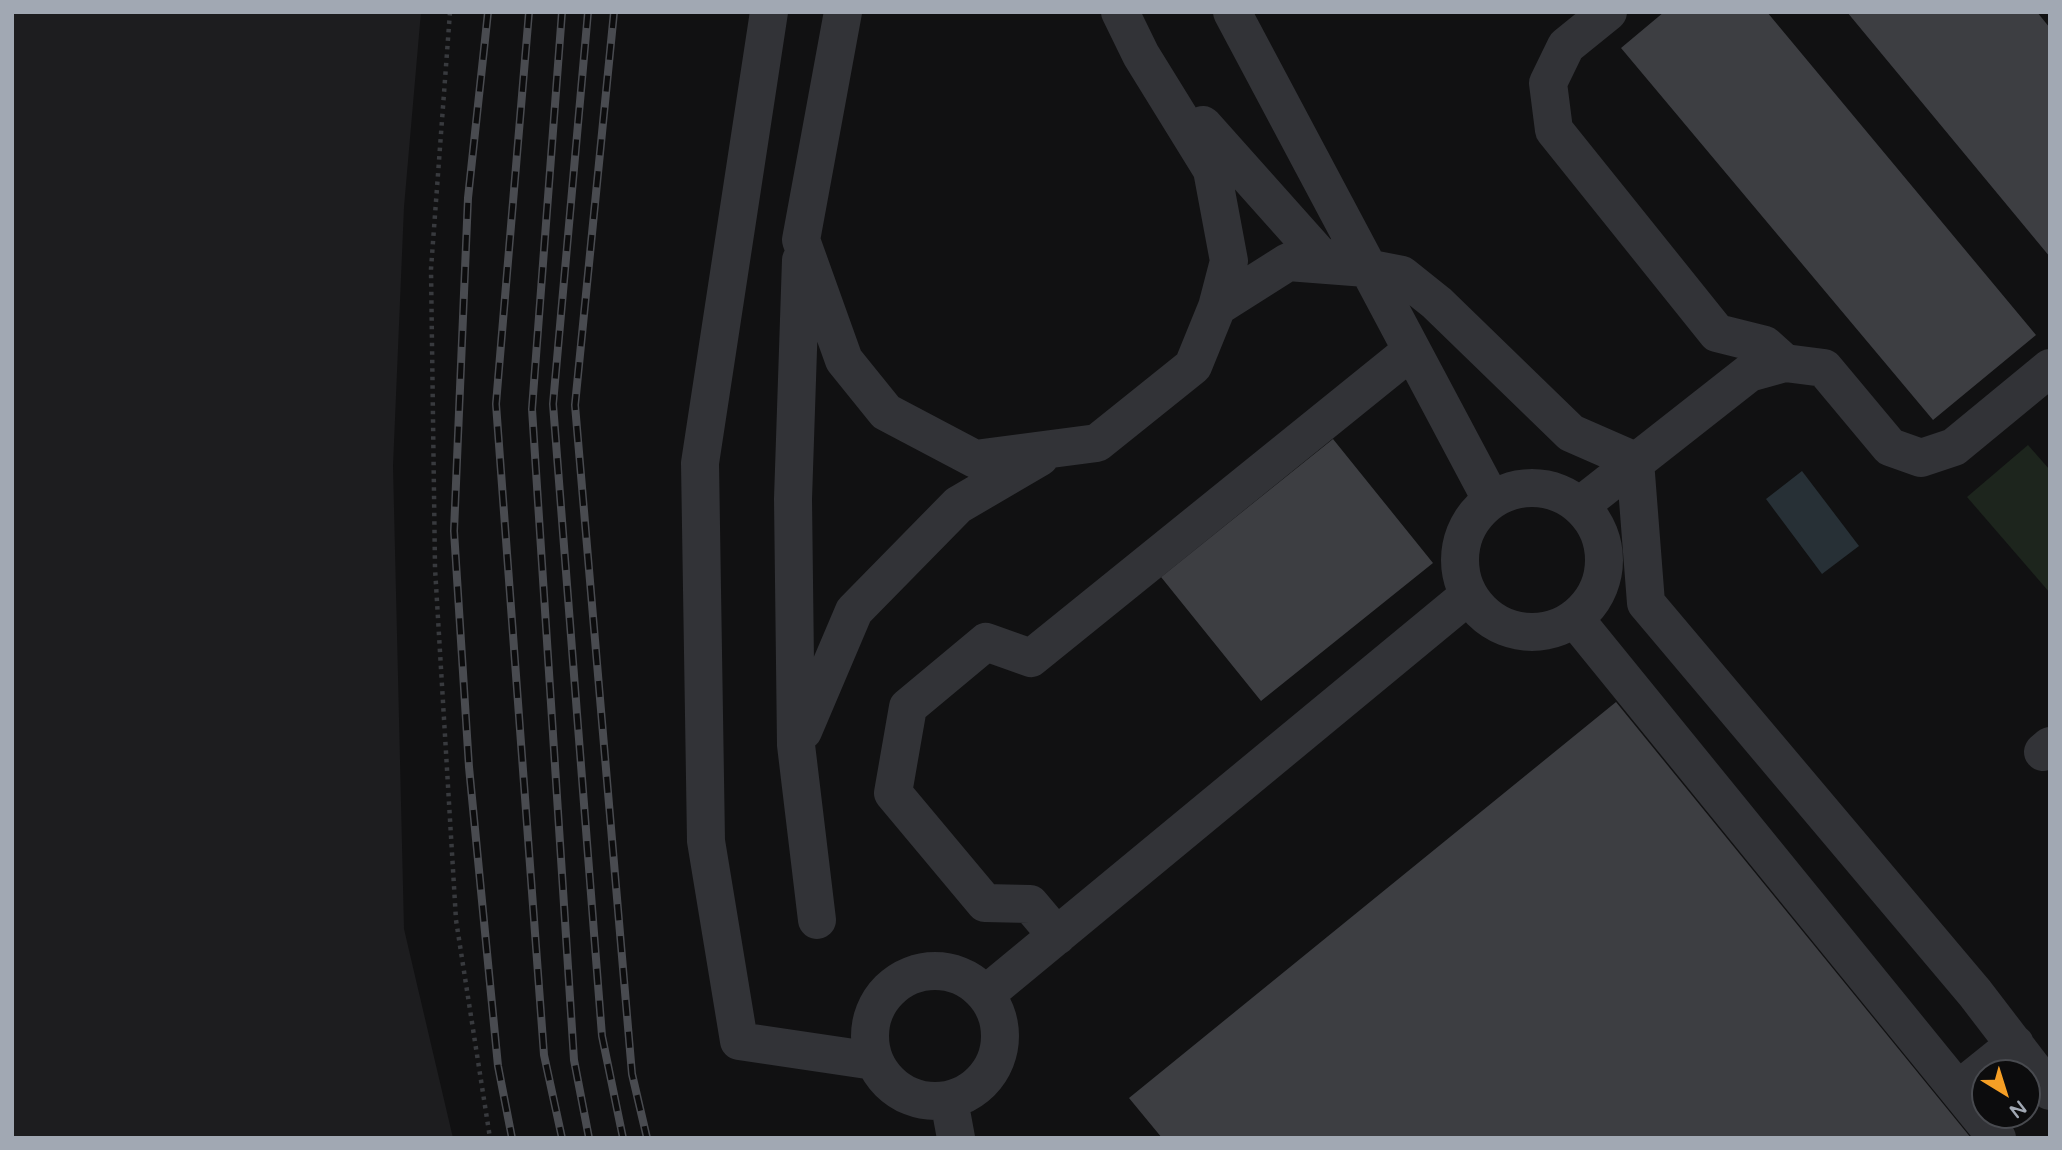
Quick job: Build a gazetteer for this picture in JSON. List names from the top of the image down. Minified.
{"north":"bottom right"}
